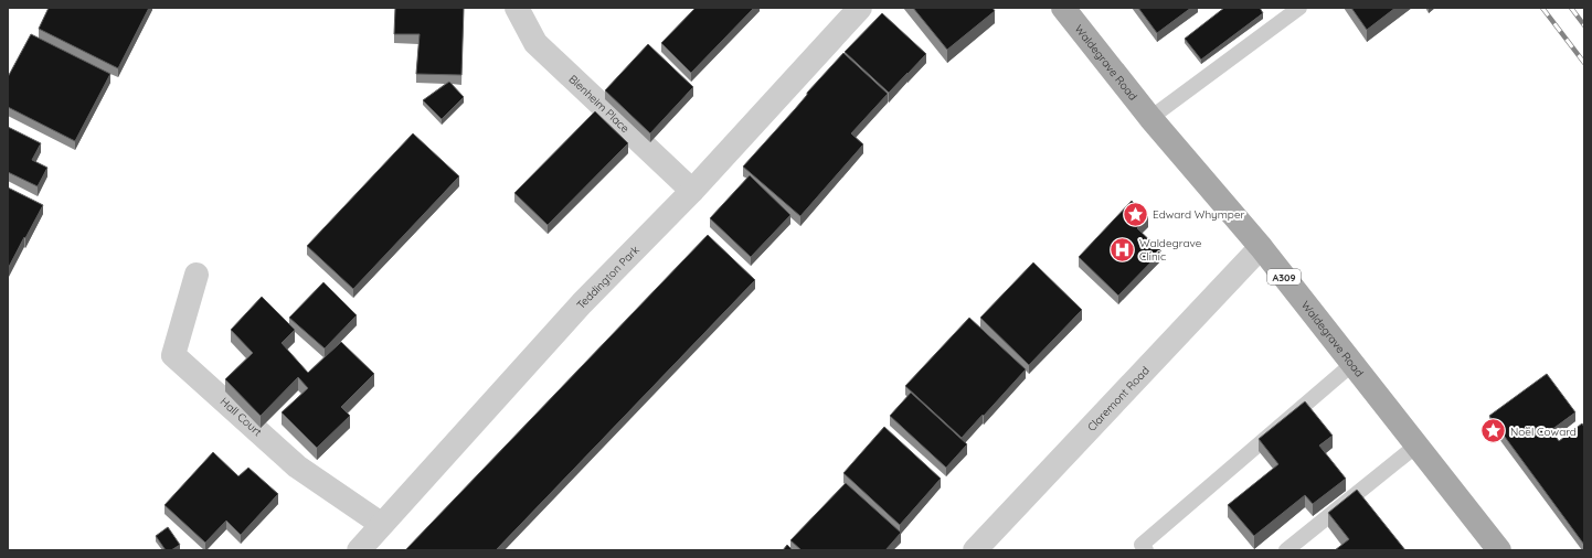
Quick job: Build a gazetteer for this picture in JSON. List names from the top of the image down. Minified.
{"streets":{"main road":["Waldegrave Road","A309"],"street":["Blenheim Place","Teddington Park","Claremont Road","Hall Court"]},"crossings":[["Waldegrave Road","Claremont Road"],["Blenheim Place","Teddington Park"],["Teddington Park","Hall Court"]],"places":{"place":["Edward Whymper","Noël Coward"],"hospital":["Waldegrave Clinic"]}}
